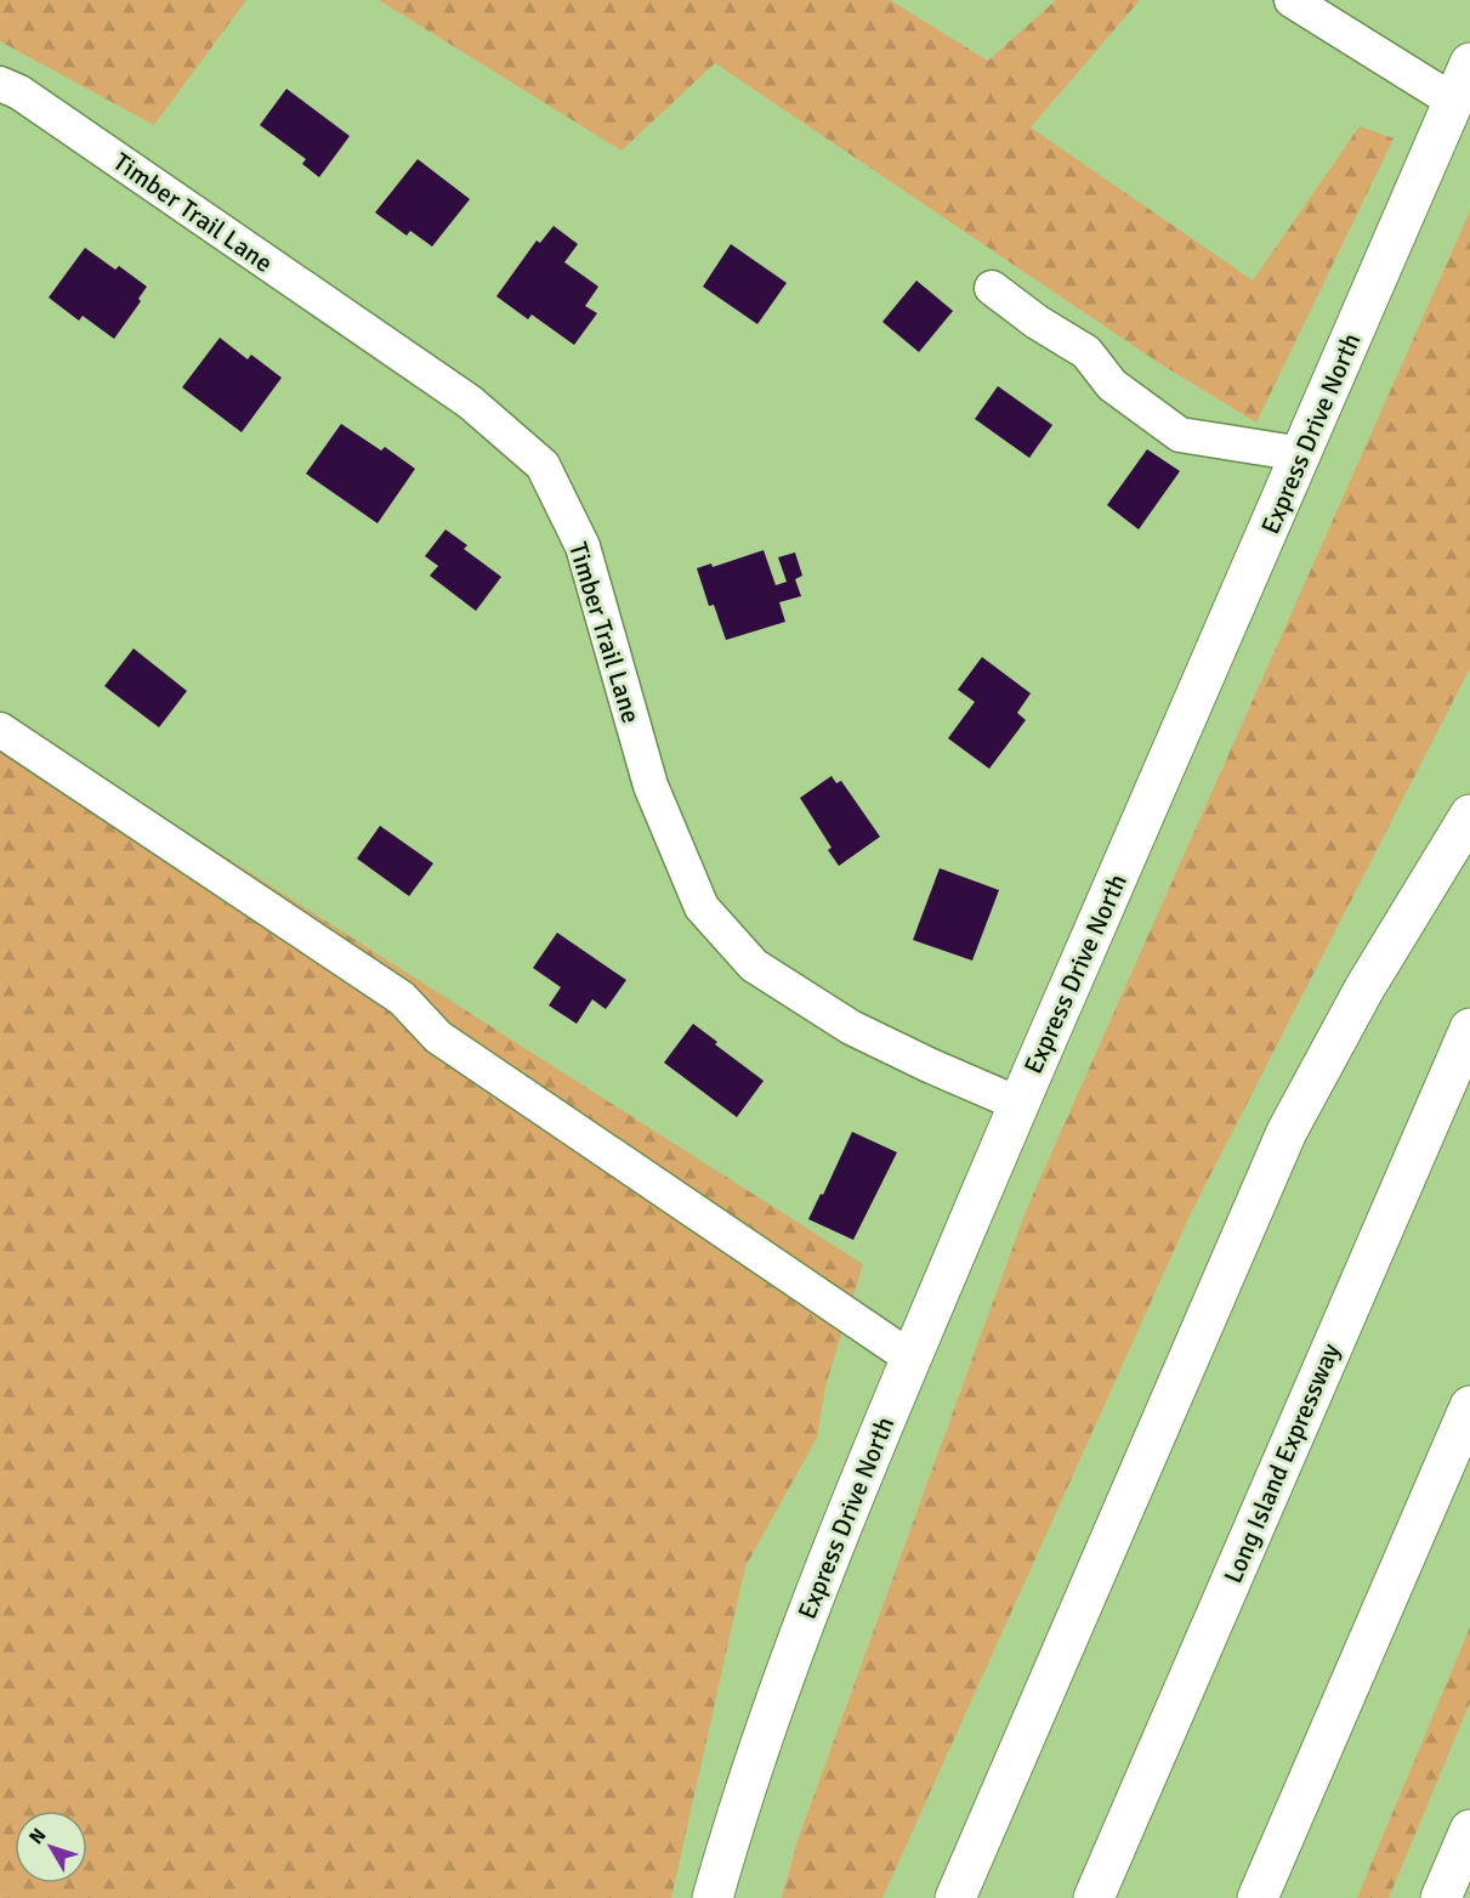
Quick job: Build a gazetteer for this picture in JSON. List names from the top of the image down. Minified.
{"streets":{"main road":["Express Drive North","Long Island Expressway"],"street":["Timber Trail Lane"]},"crossings":[["Timber Trail Lane","Express Drive North"]],"north":"top left"}
